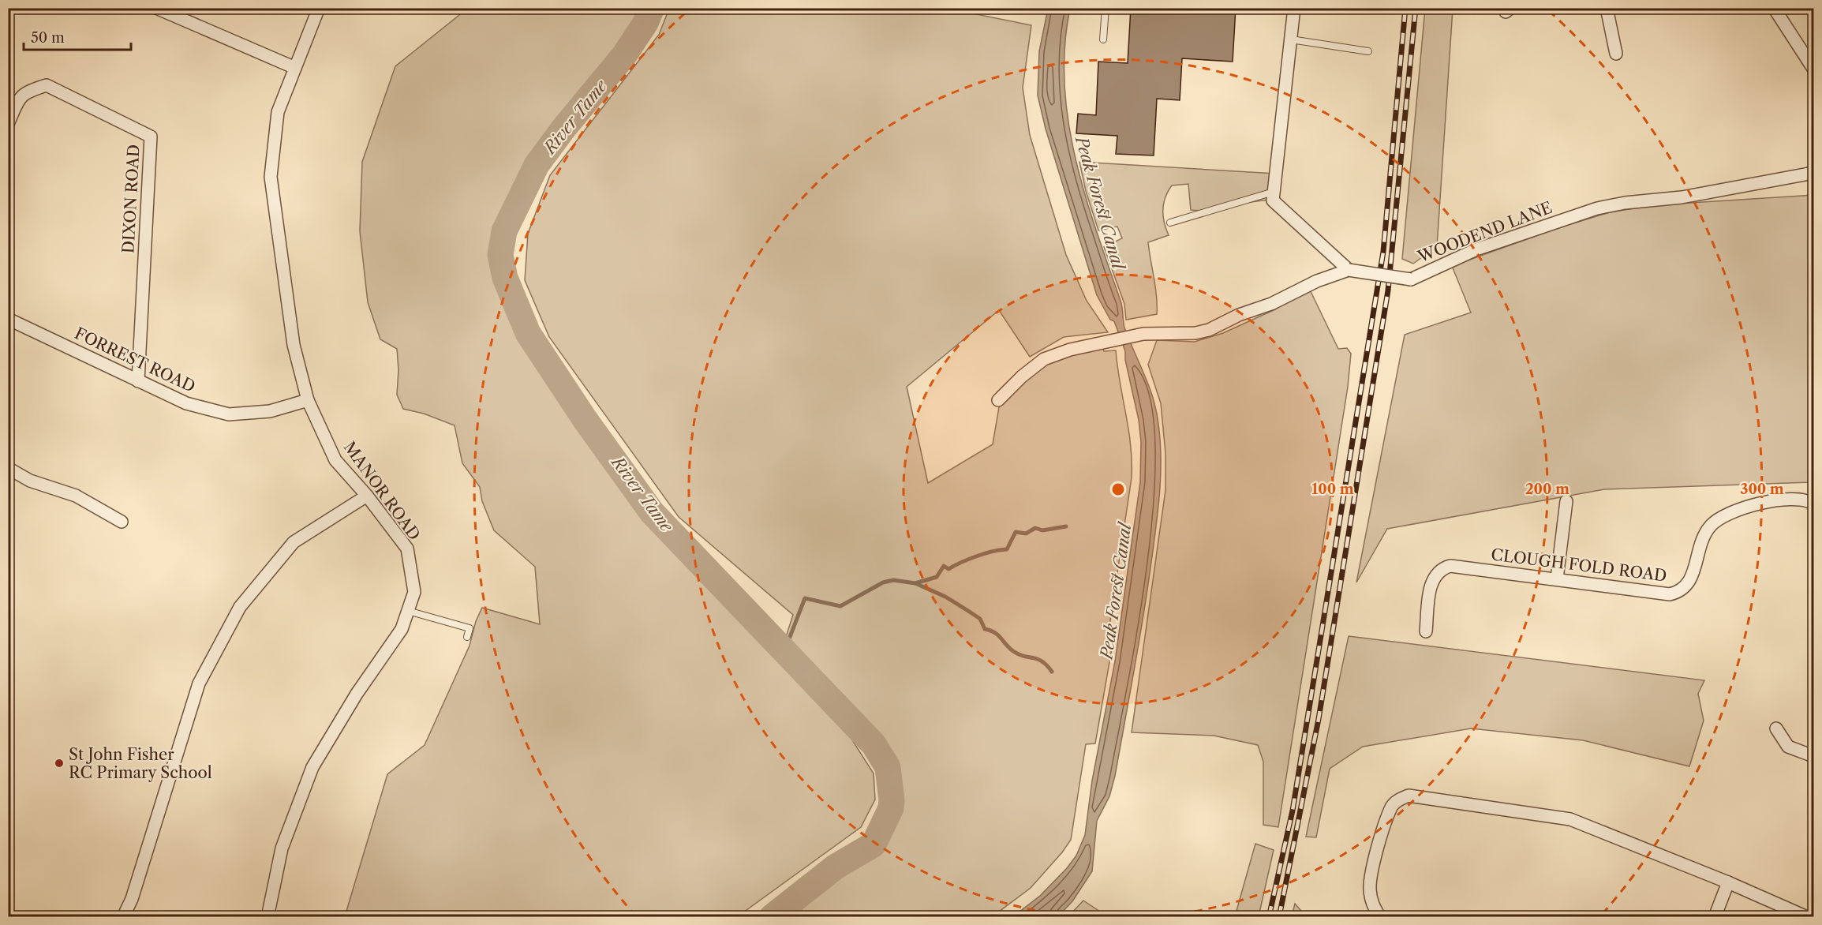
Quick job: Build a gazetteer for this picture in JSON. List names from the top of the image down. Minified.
{"streets":{"street":["DIXON ROAD","WOODEND LANE","FORREST ROAD","MANOR ROAD","CLOUGH FOLD ROAD"]},"crossings":[["DIXON ROAD","FORREST ROAD"],["FORREST ROAD","MANOR ROAD"]],"water":["River Tame","Peak Forest Canal"],"places":["St John Fisher RC Primary School"],"scale_bar":"50 m","rings":["100 m","200 m","300 m"]}
